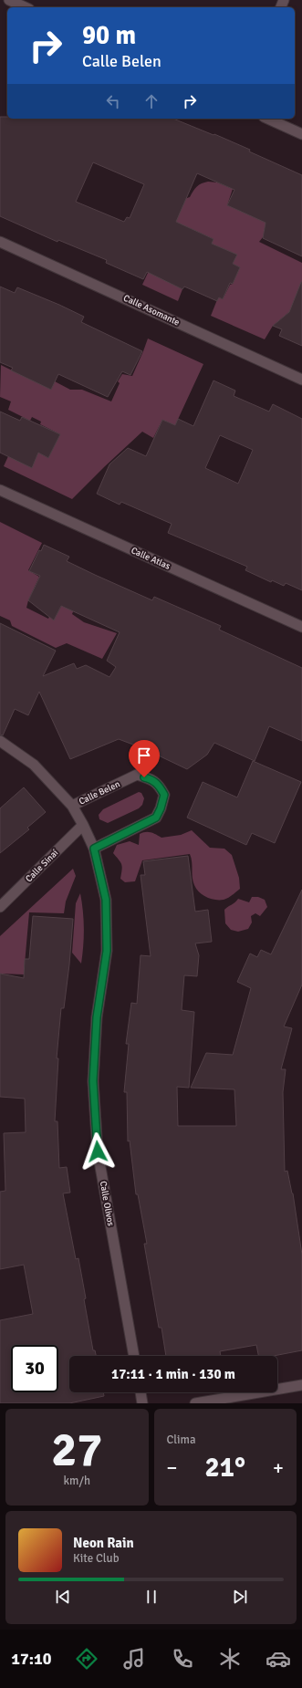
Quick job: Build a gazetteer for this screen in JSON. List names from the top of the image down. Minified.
{"streets":{"street":["Calle Asomante","Calle Atlas","Calle Belen","Calle Sinaí","Calle Olivos"]},"crossings":[["Calle Belen","Calle Olivos"],["Calle Sinaí","Calle Olivos"]],"page":{"turn":["90 m","Calle Belen"],"limit":"30","trip":"17:11 · 1 min · 130 m","tile":[["27","km/h"],"Clima"],"heat":["−","21°","+"],"song":["Neon Rain","Kite Club"],"tabs":"17:10"}}
